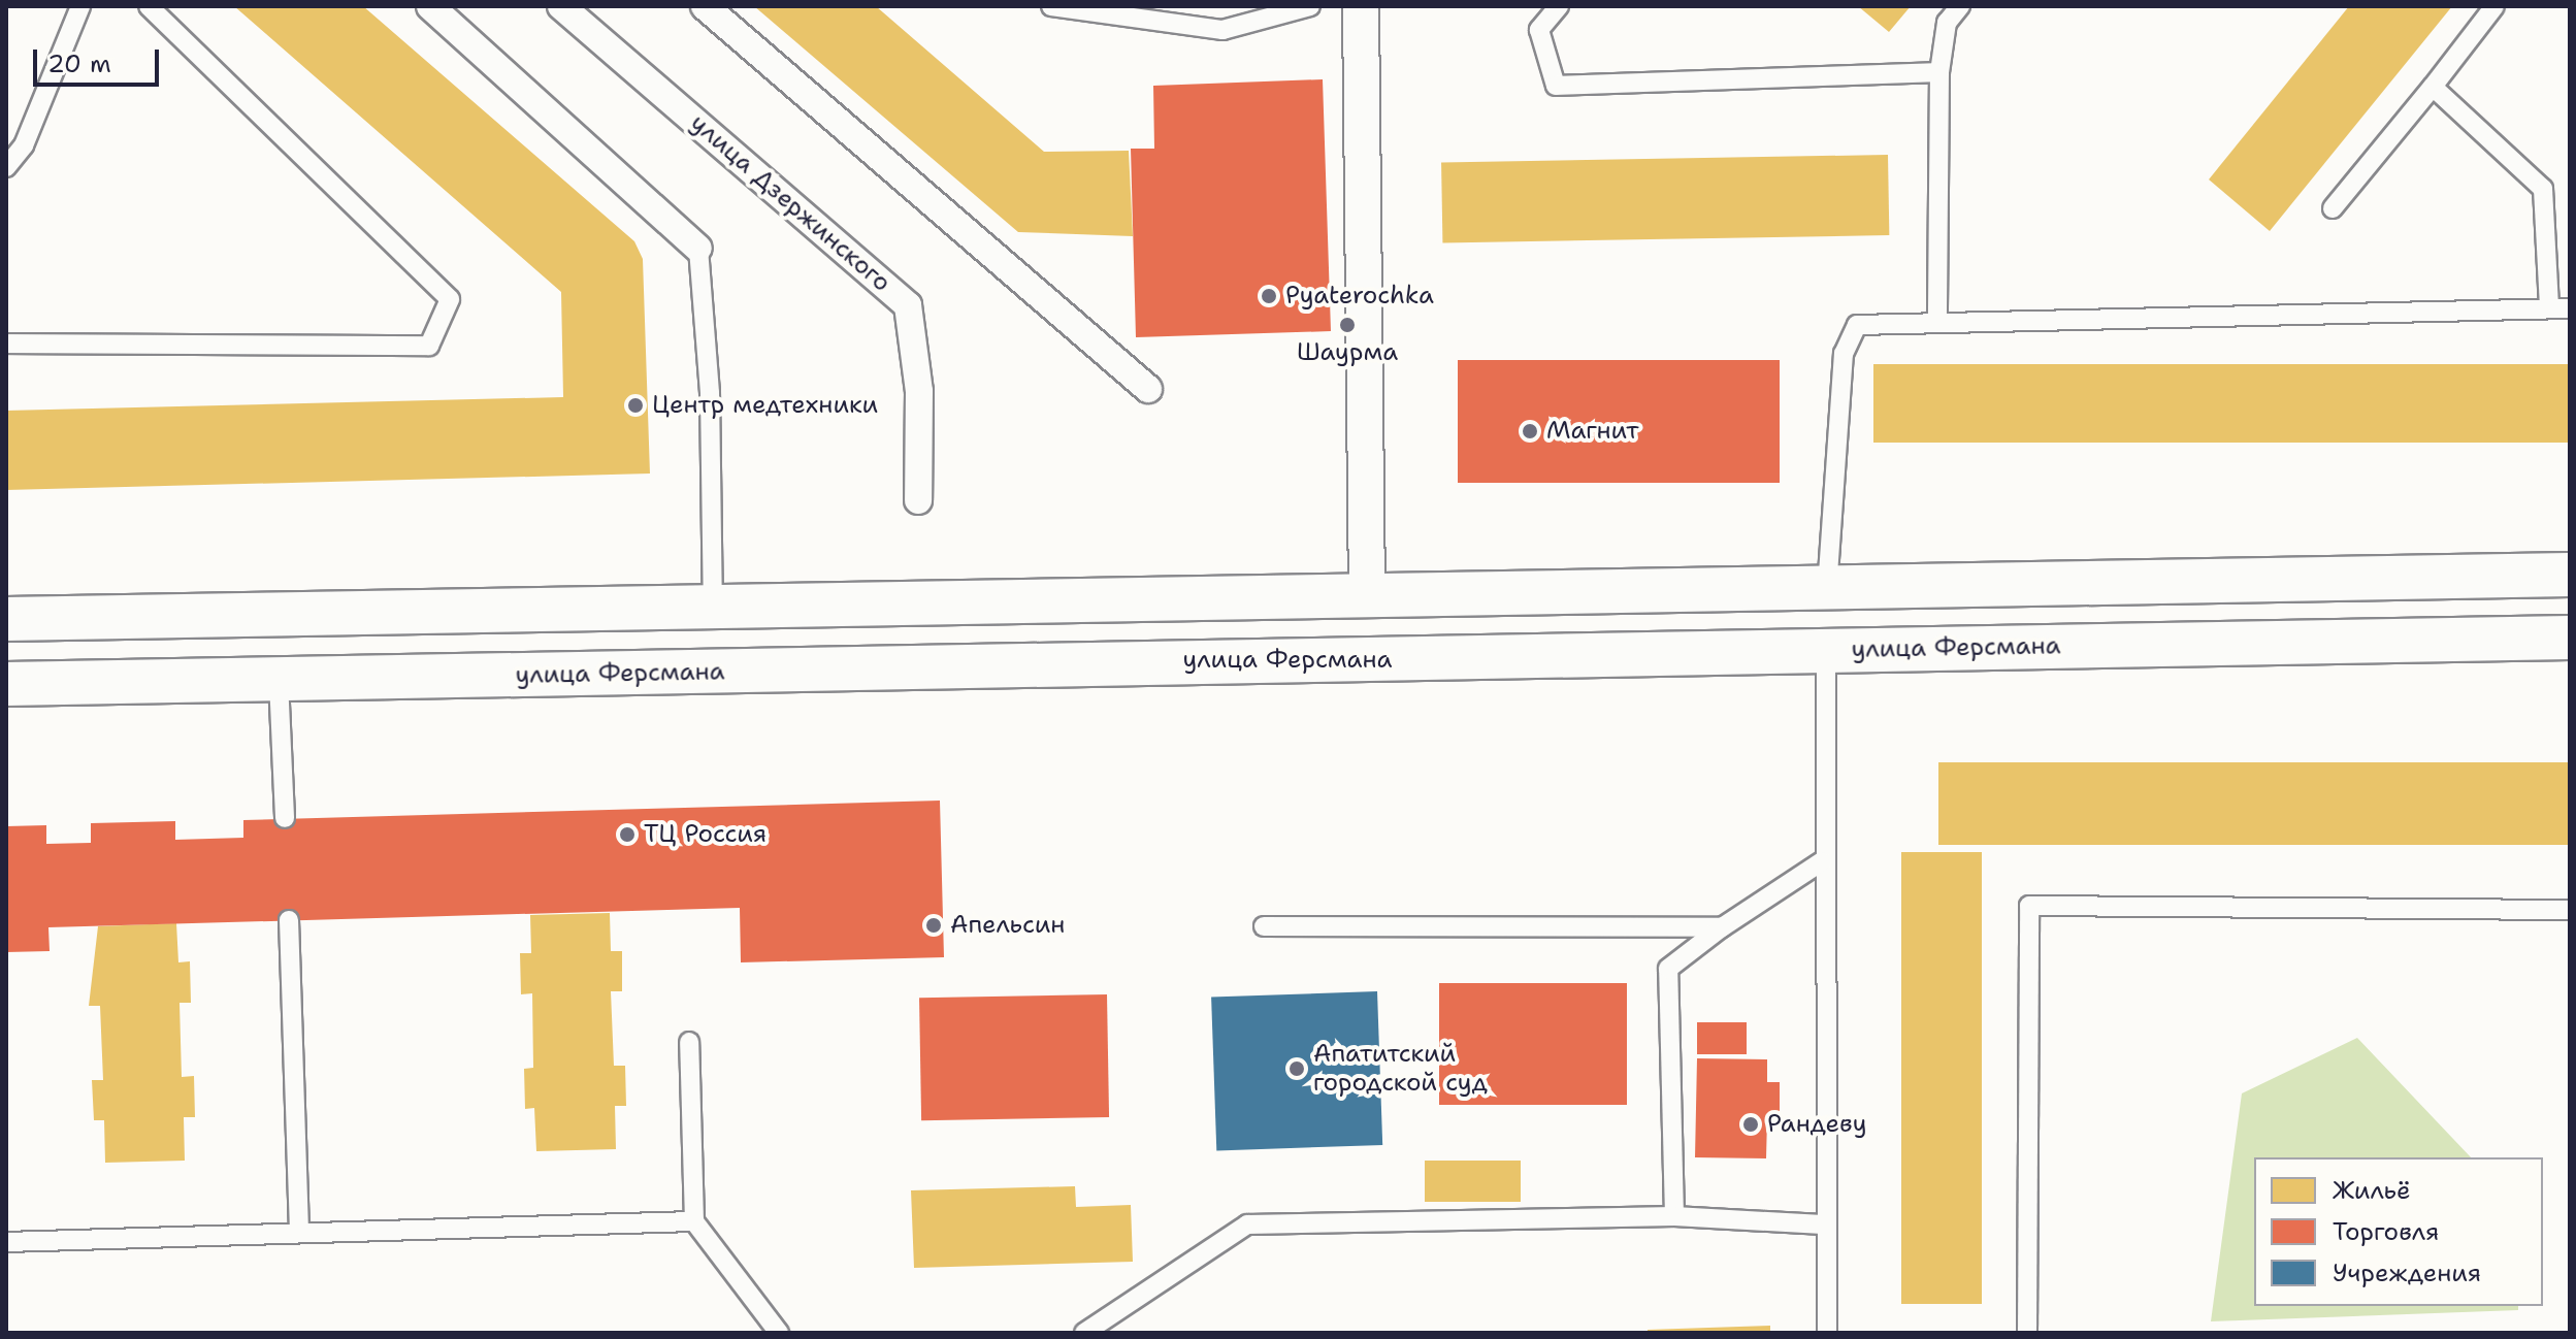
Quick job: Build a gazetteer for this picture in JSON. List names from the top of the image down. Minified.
{"streets":{"street":["улица Дзержинского","улица Ферсмана"]},"places":["Pyaterochka","Шаурма","Центр медтехники","Магнит","ТЦ Россия","Апельсин","Апатитский городской суд","Рандеву"],"legend":["Жильё","Торговля","Учреждения"],"scale_bar":"20 m"}
